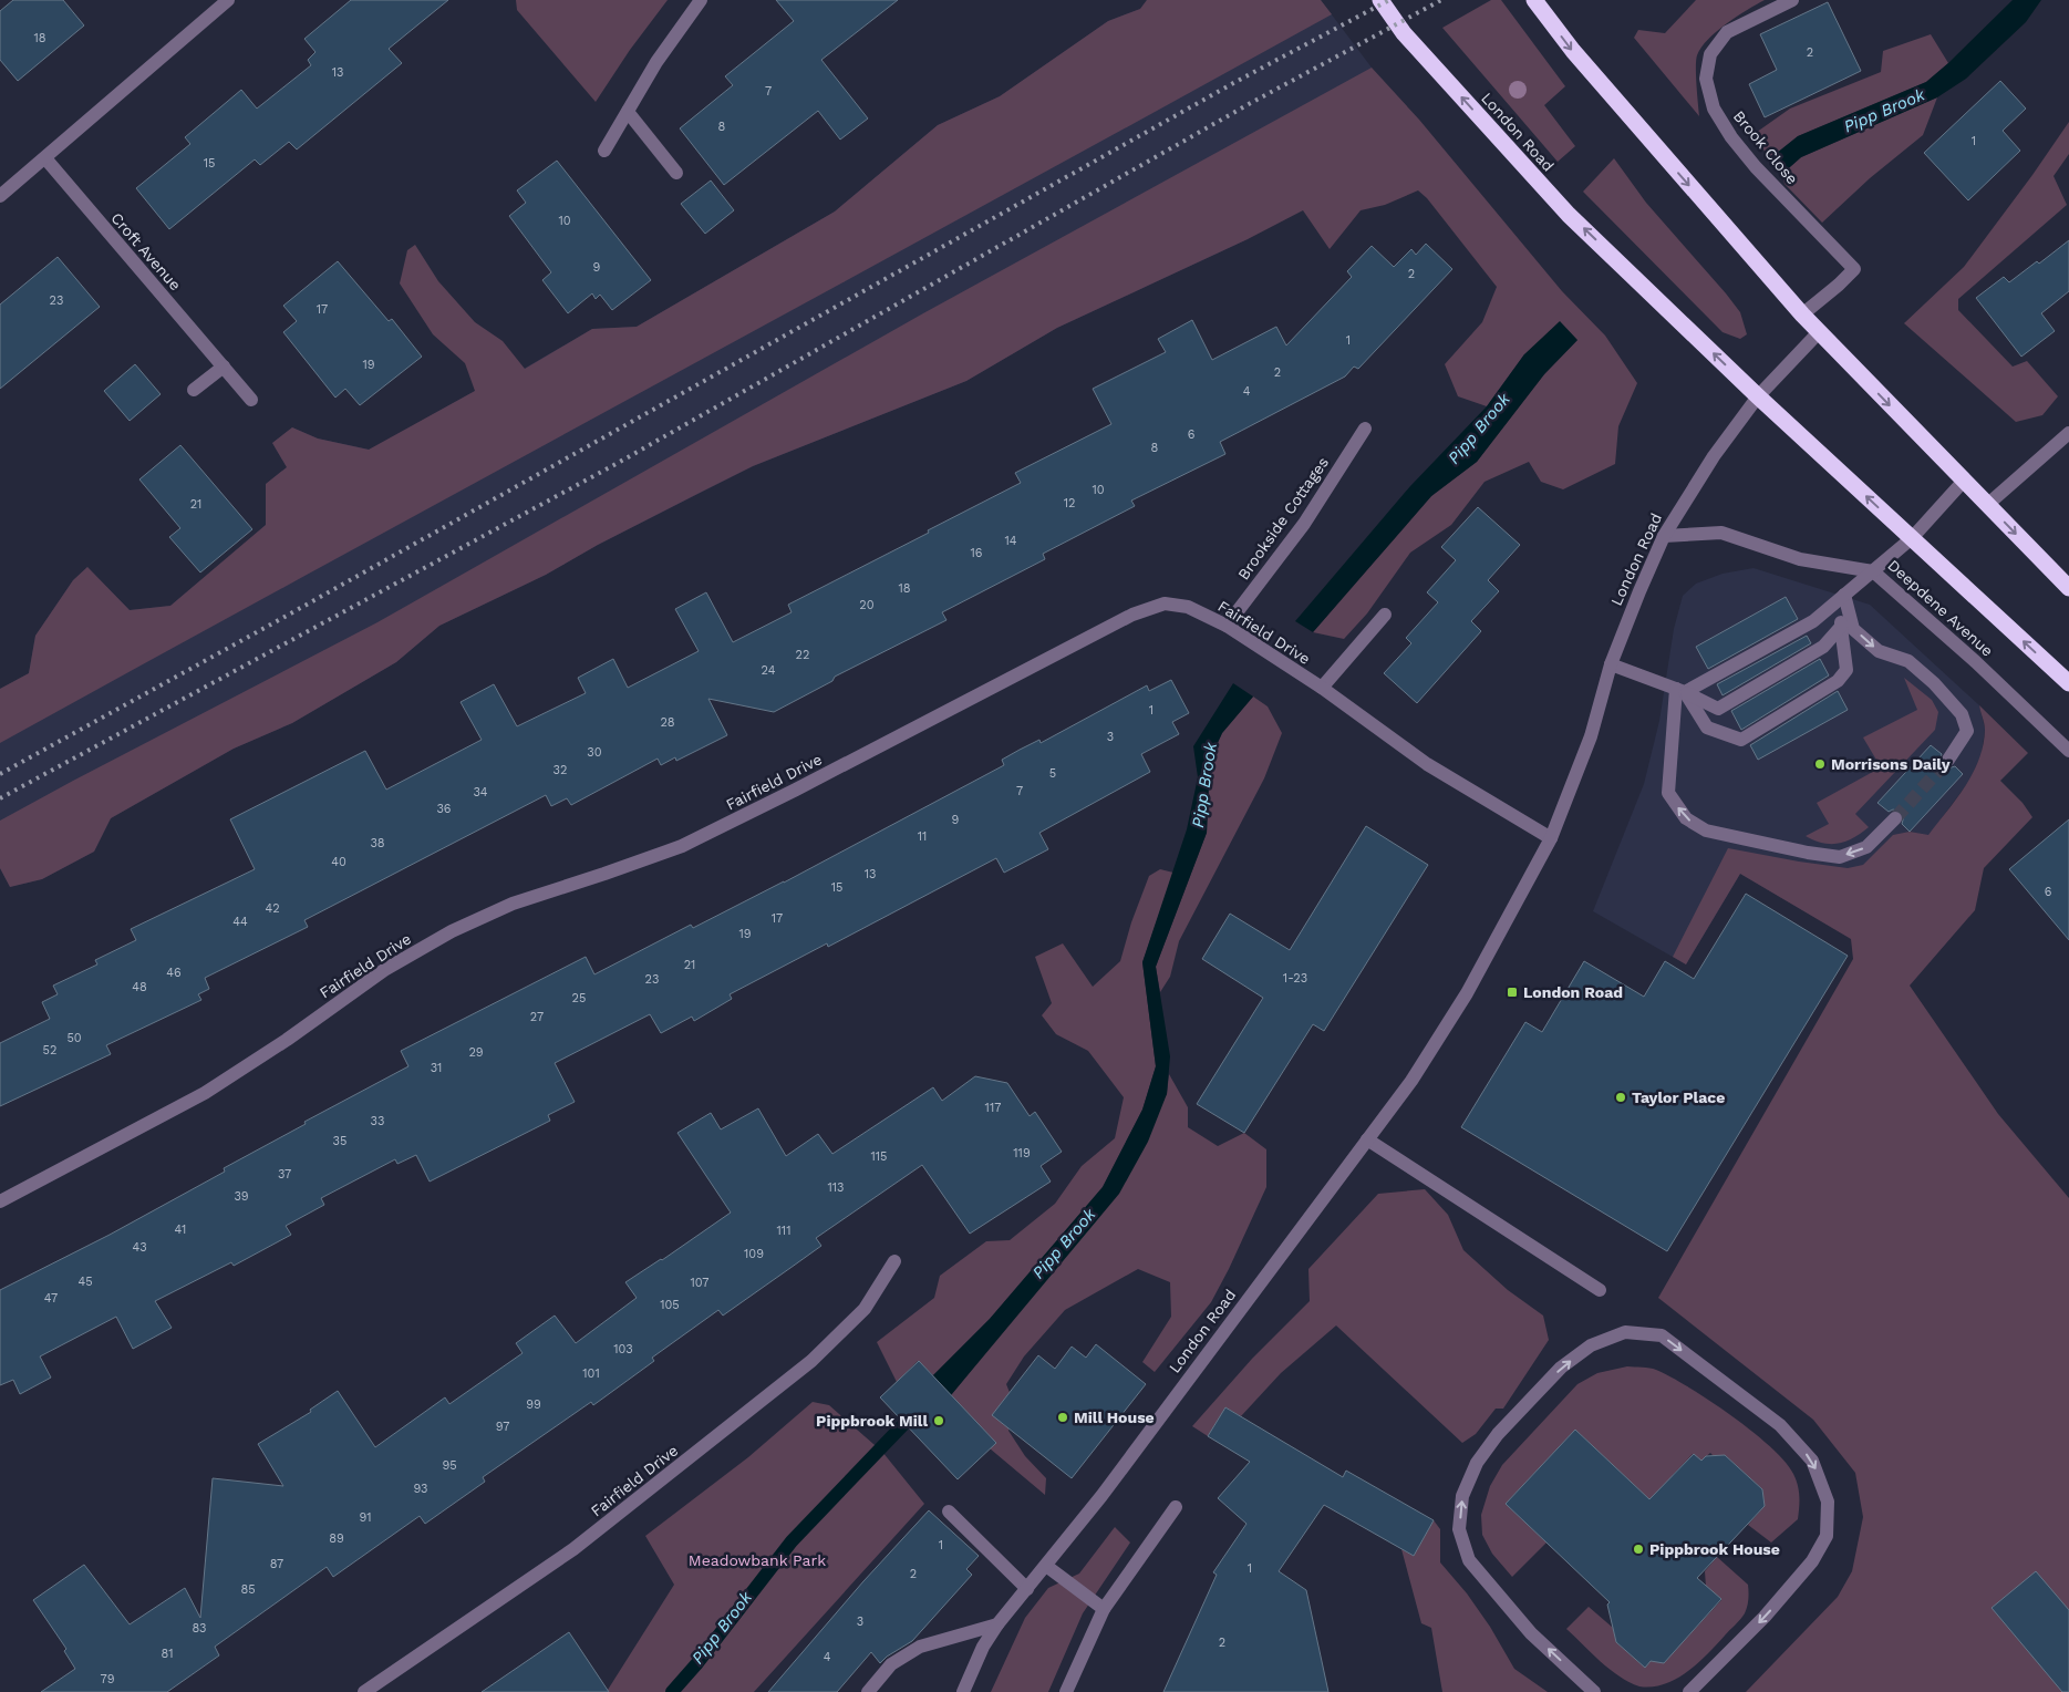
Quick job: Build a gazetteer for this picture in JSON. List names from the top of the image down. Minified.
{"streets":{"highway":["London Road","Deepdene Avenue"],"street":["Brook Close","Croft Avenue","Brookside Cottages","Fairfield Drive"]},"crossings":[["London Road","Deepdene Avenue"],["London Road","Fairfield Drive"],["Brookside Cottages","Fairfield Drive"]],"water":["Pipp Brook"],"parks":["Meadowbank Park"],"places":{"other":["Morrisons Daily","Taylor Place","Mill House","Pippbrook Mill","Pippbrook House"],"transit":["London Road"]},"house_numbers":["18","2","13","7","8","1","15","10","9","2","23","17","1","19","2","4","6","8","10","12","21","14","16","18","20","22","24","1","28","3","30","32","5","7","34","36","9","11","38","40","13","15","6","42","17","44","19","21","46","1-23","23","48","25","27","50","52","29","31","117","33","35","119","115","37","113","39","41","111","43","109","45","107","47","105","103","101","99","97","95","93","91","89","1","87","1","2","85","3","83","2","81","4","79"]}
